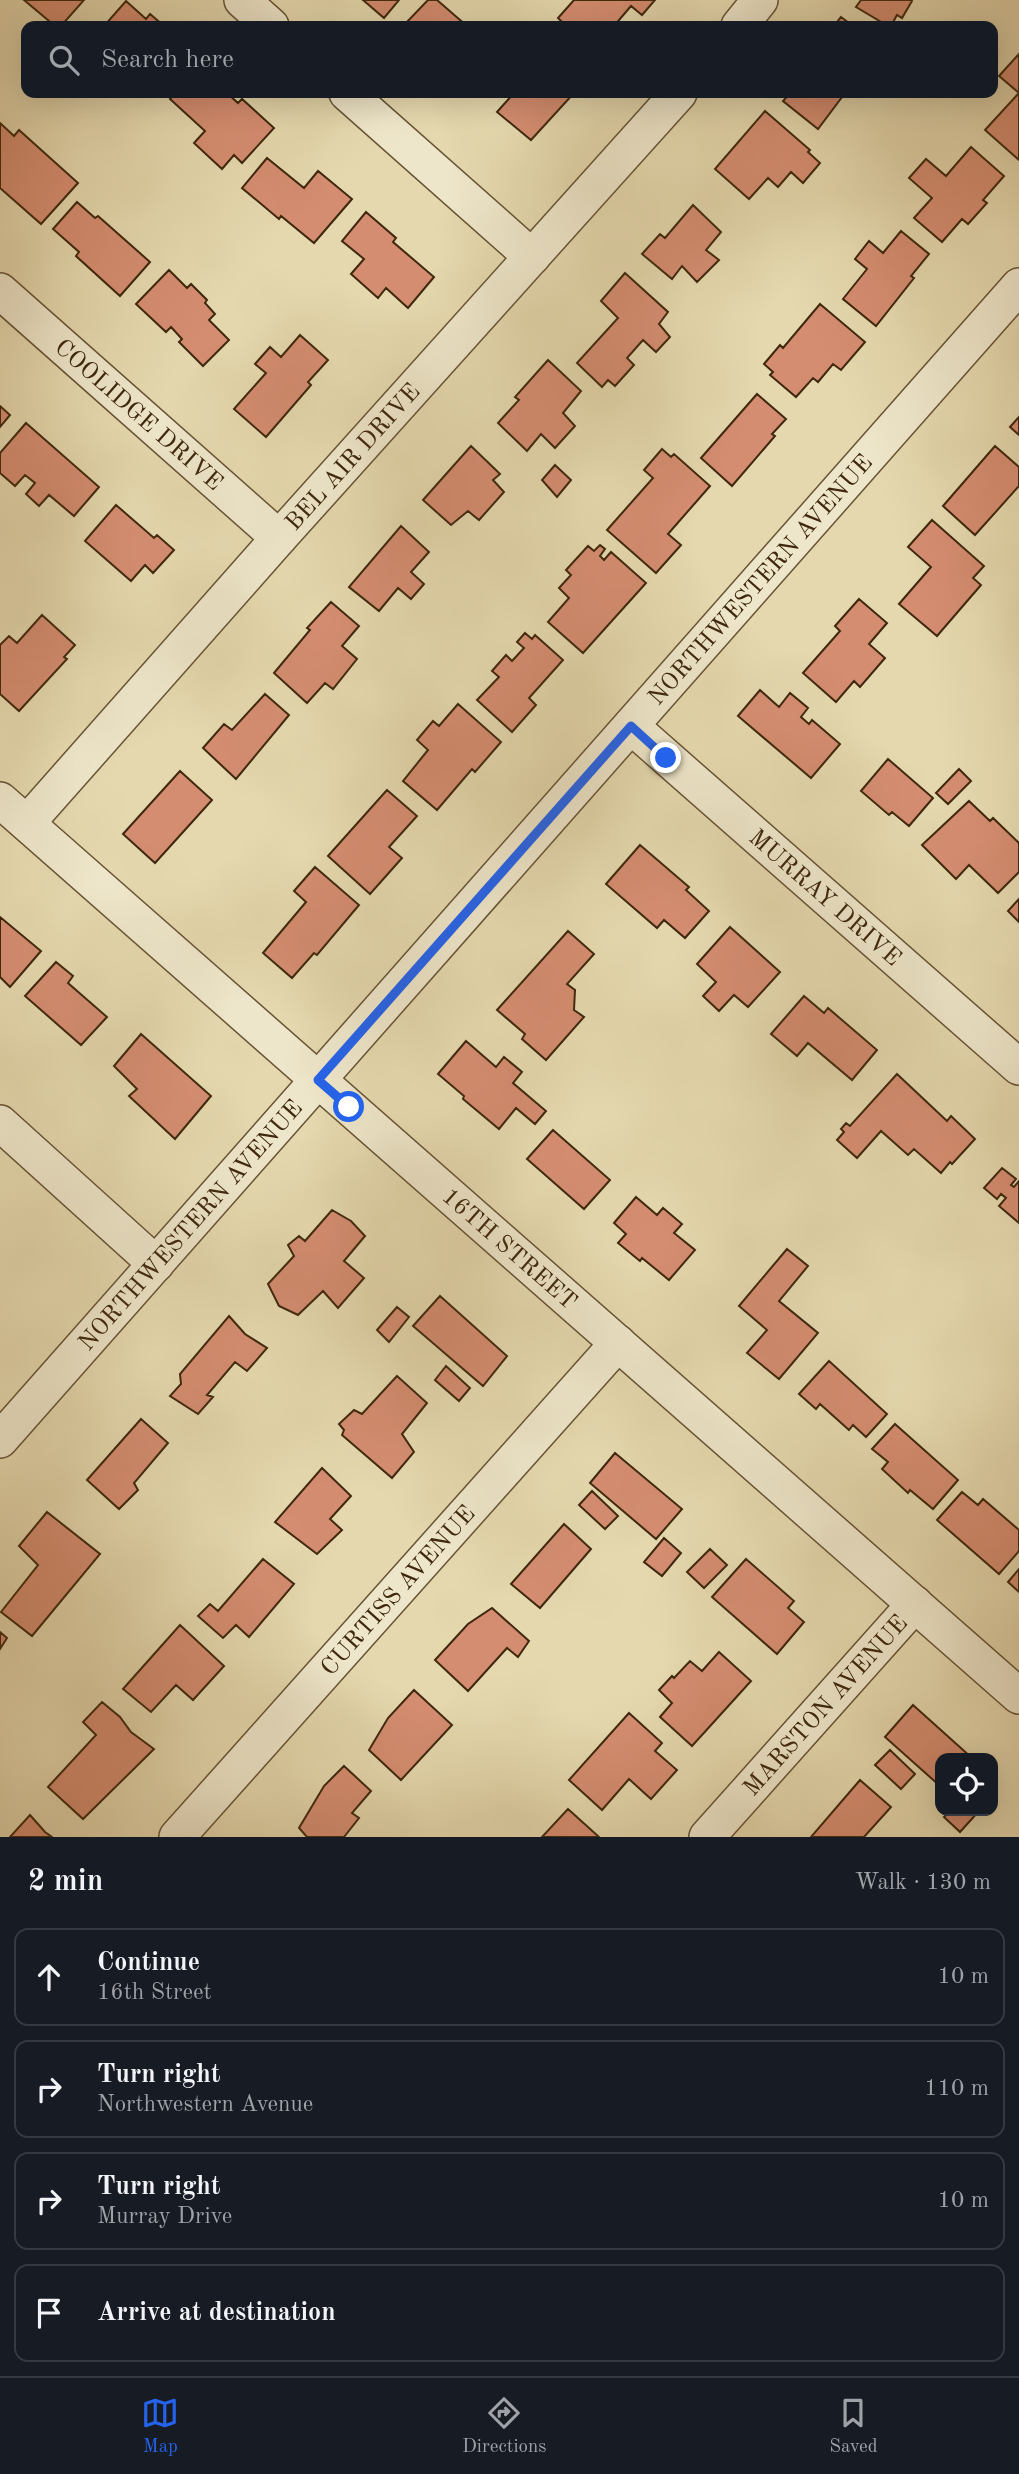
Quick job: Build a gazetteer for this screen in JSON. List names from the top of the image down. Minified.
{"streets":{"street":["COOLIDGE DRIVE","BEL AIR DRIVE","NORTHWESTERN AVENUE","MURRAY DRIVE","16TH STREET","CURTISS AVENUE","MARSTON AVENUE"]},"crossings":[["COOLIDGE DRIVE","BEL AIR DRIVE"],["BEL AIR DRIVE","16TH STREET"],["NORTHWESTERN AVENUE","MURRAY DRIVE"],["NORTHWESTERN AVENUE","16TH STREET"],["16TH STREET","CURTISS AVENUE"],["16TH STREET","MARSTON AVENUE"]],"page":{"search":"Search here","heading":["2 min","Walk · 130 m"],"list":[["Continue","16th Street","10 m"],["Turn right","Northwestern Avenue","110 m"],["Turn right","Murray Drive","10 m"],"Arrive at destination"],"nav":["Map","Directions","Saved"]}}
